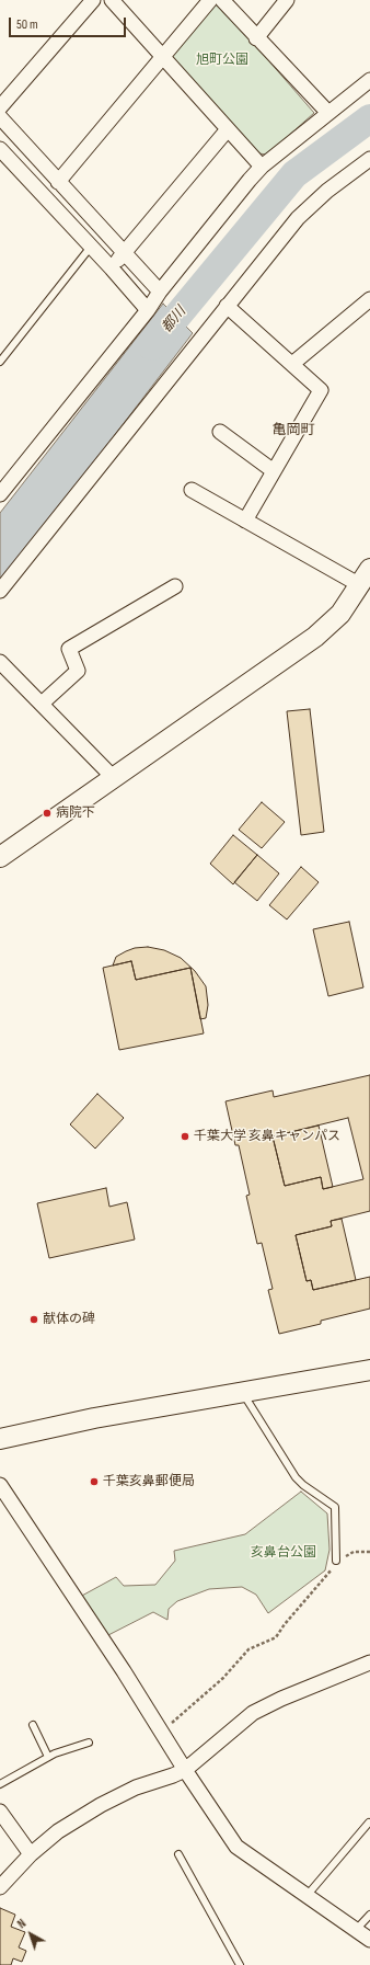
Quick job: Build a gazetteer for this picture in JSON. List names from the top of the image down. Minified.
{"districts":["亀岡町"],"water":["都川"],"parks":["旭町公園","亥鼻台公園"],"places":["病院下","千葉大学 亥鼻キャンパス","献体の碑","千葉亥鼻郵便局"],"scale_bar":"50 m","north":"top left"}
